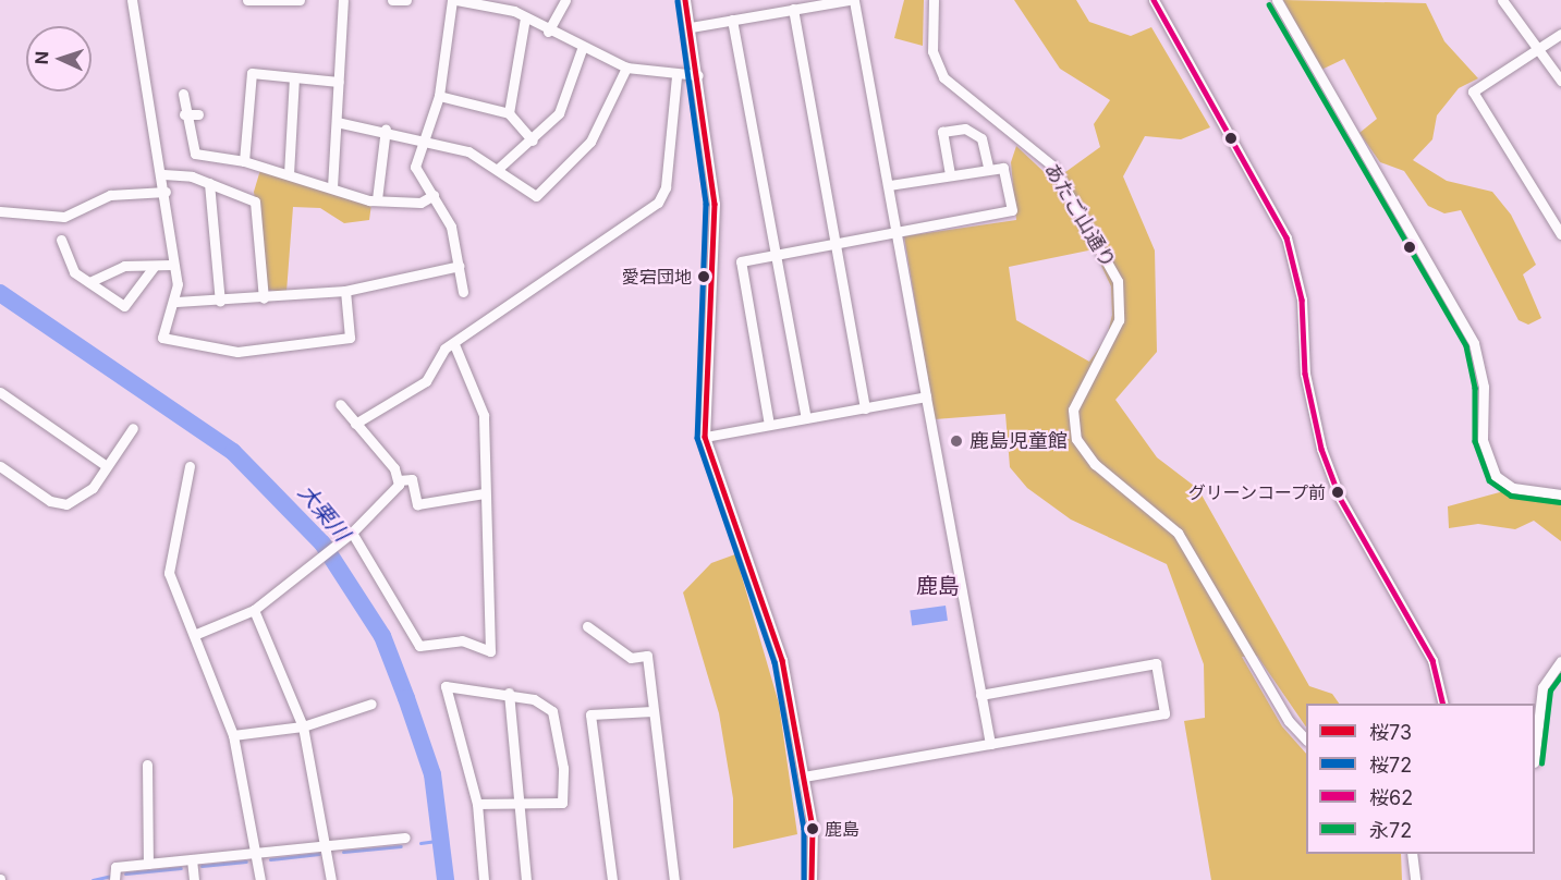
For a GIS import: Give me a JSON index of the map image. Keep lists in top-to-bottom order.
{
  "streets": {
    "street": ["あたご山通り"]
  },
  "districts": ["鹿島"],
  "water": ["大栗川"],
  "places": [
    "愛宕団地",
    "鹿島児童館",
    "グリーンコープ前",
    "鹿島"
  ],
  "lines": [
    "transit line 桜73",
    "transit line 桜62",
    "transit line 桜72",
    "transit line 永72"
  ],
  "legend": [
    "桜73",
    "桜72",
    "桜62",
    "永72"
  ],
  "north": "left"
}
